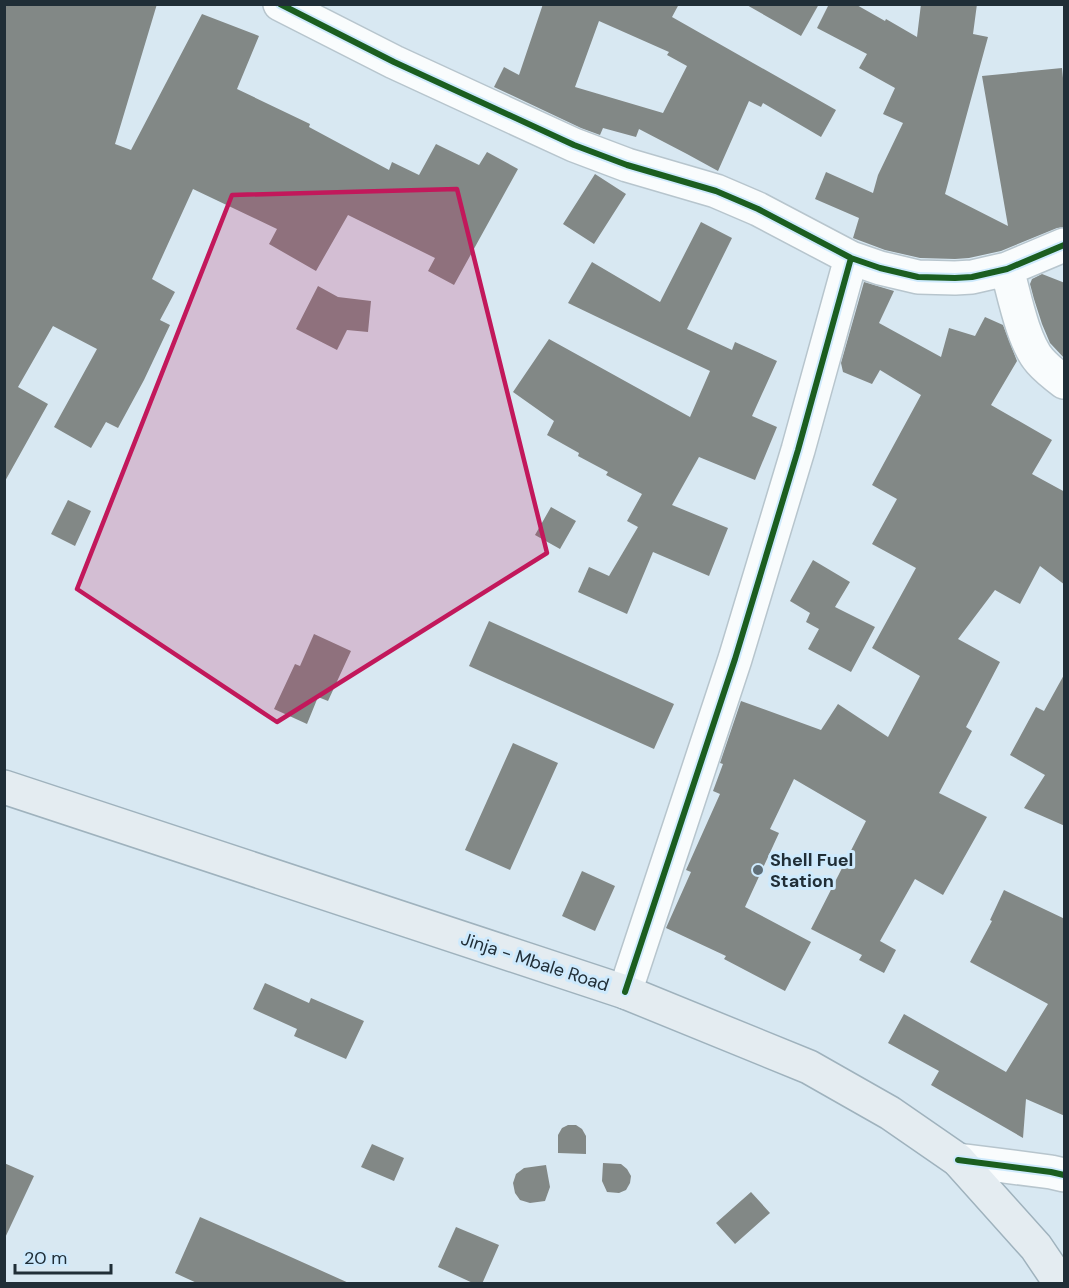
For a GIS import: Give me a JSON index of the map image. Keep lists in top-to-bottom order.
{
  "streets": {
    "main road": ["Jinja - Mbale Road"]
  },
  "places": ["Shell Fuel Station"],
  "scale_bar": "20 m"
}
